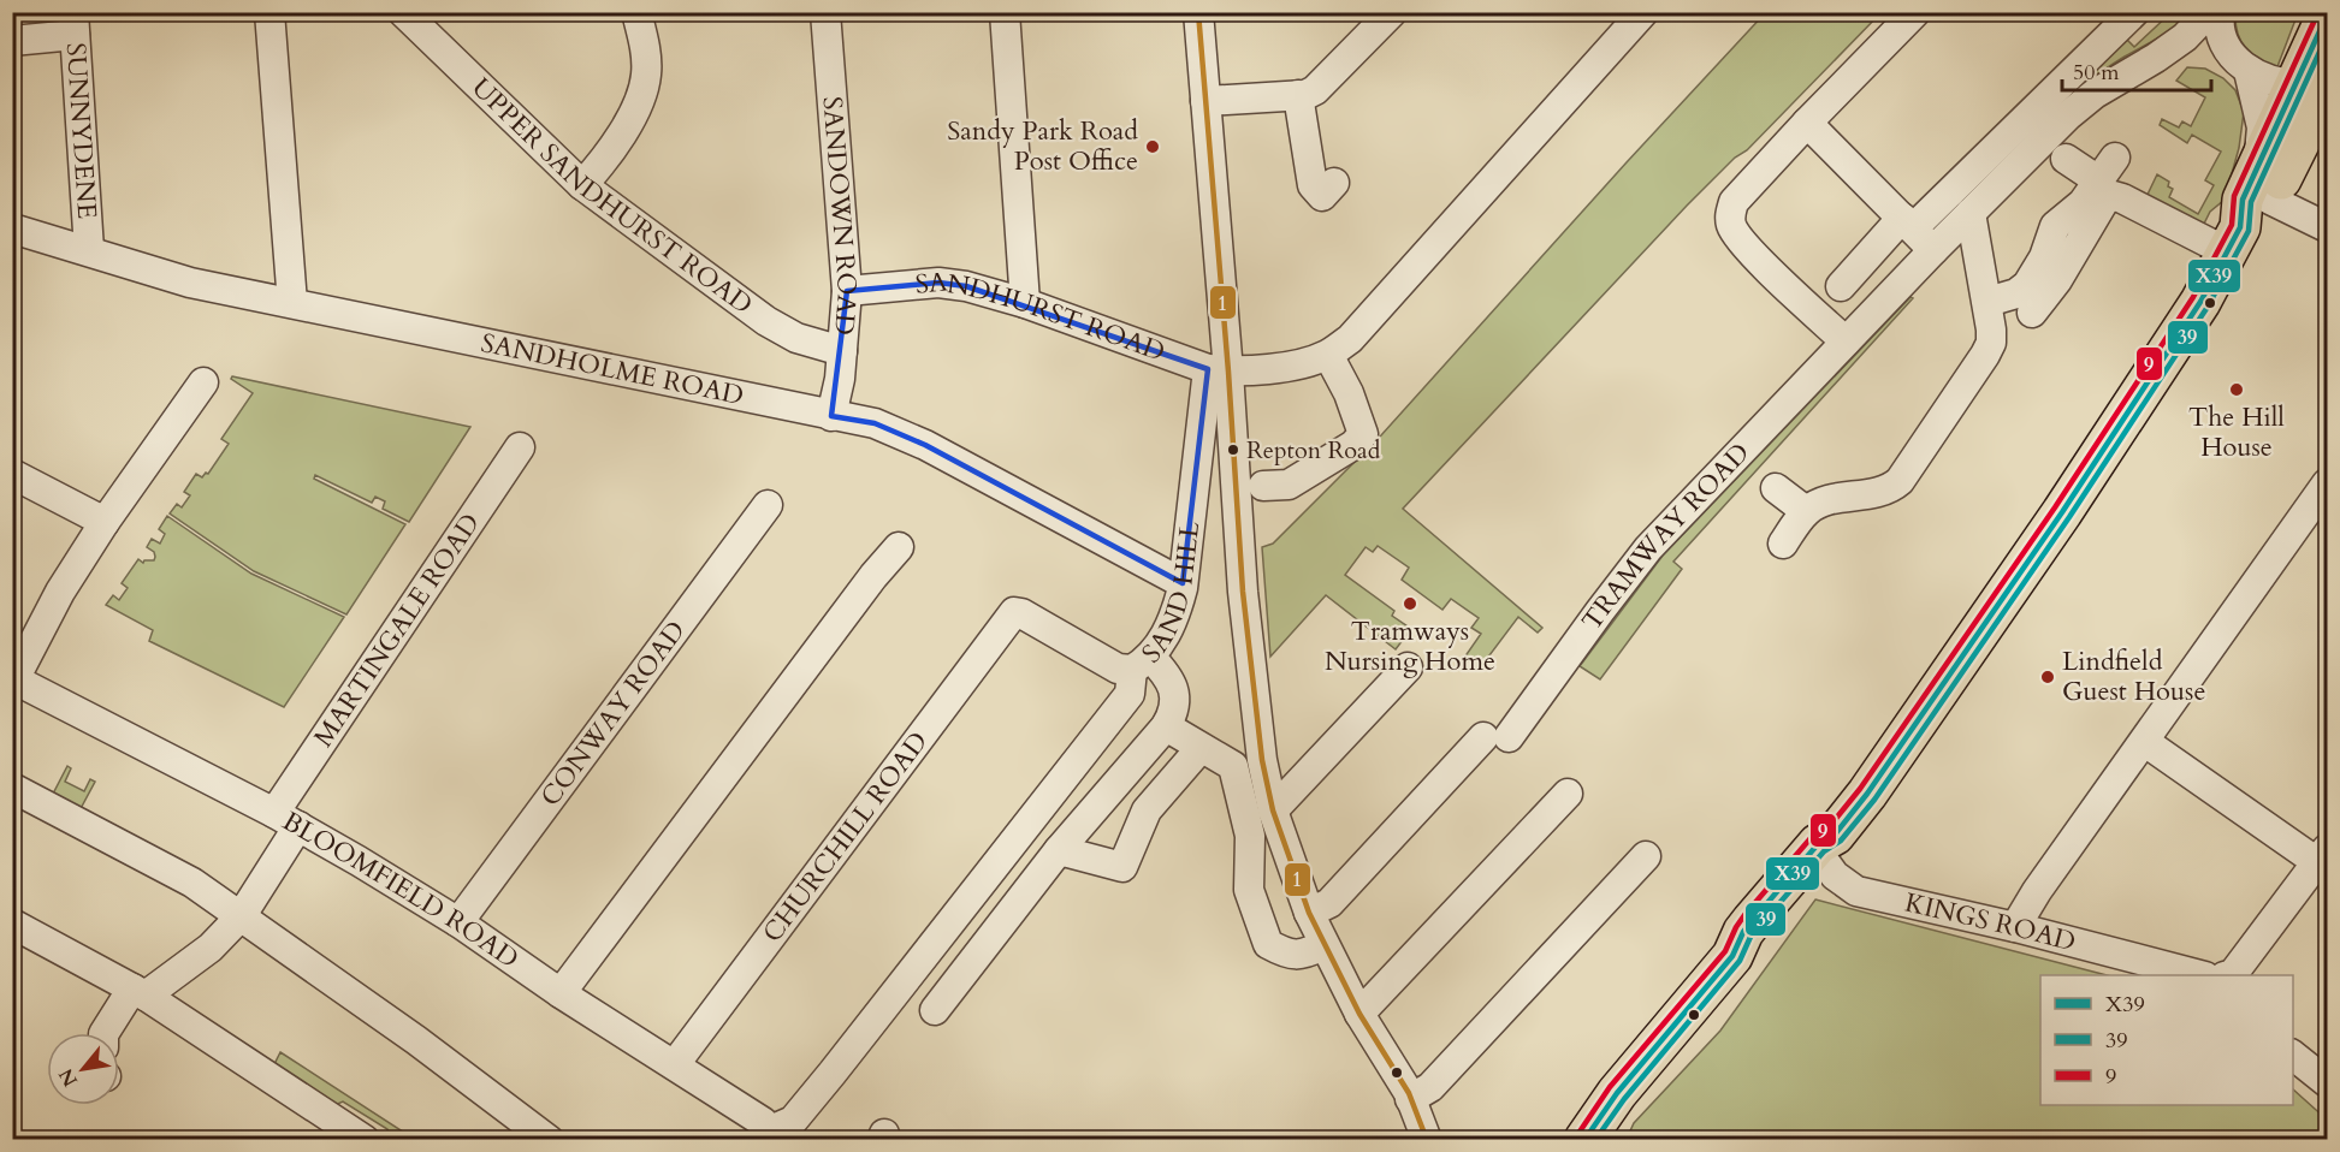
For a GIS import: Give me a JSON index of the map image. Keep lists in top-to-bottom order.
{
  "streets": {
    "street": [
      "SUNNYDENE",
      "UPPER SANDHURST ROAD",
      "SANDOWN ROAD",
      "SANDHURST ROAD",
      "SANDHOLME ROAD",
      "TRAMWAY ROAD",
      "SAND HILL",
      "MARTINGALE ROAD",
      "CONWAY ROAD",
      "CHURCHILL ROAD",
      "BLOOMFIELD ROAD",
      "KINGS ROAD"
    ]
  },
  "crossings": [
    ["SUNNYDENE", "SANDHOLME ROAD"],
    ["UPPER SANDHURST ROAD", "SANDOWN ROAD"],
    ["SANDOWN ROAD", "SANDHURST ROAD"],
    ["SANDOWN ROAD", "SANDHOLME ROAD"],
    ["SANDHURST ROAD", "SAND HILL"],
    ["SANDHOLME ROAD", "SAND HILL"],
    ["SAND HILL", "CHURCHILL ROAD"],
    ["MARTINGALE ROAD", "BLOOMFIELD ROAD"],
    ["CONWAY ROAD", "BLOOMFIELD ROAD"],
    ["CHURCHILL ROAD", "BLOOMFIELD ROAD"]
  ],
  "places": [
    "Sandy Park Road Post Office",
    "The Hill House",
    "Repton Road",
    "Tramways Nursing Home",
    "Lindfield Guest House"
  ],
  "lines": [
    "transit line 9",
    "transit line 1",
    "transit line X39",
    "transit line 39"
  ],
  "legend": ["X39", "39", "9"],
  "scale_bar": "50 m",
  "north": "bottom left"
}
